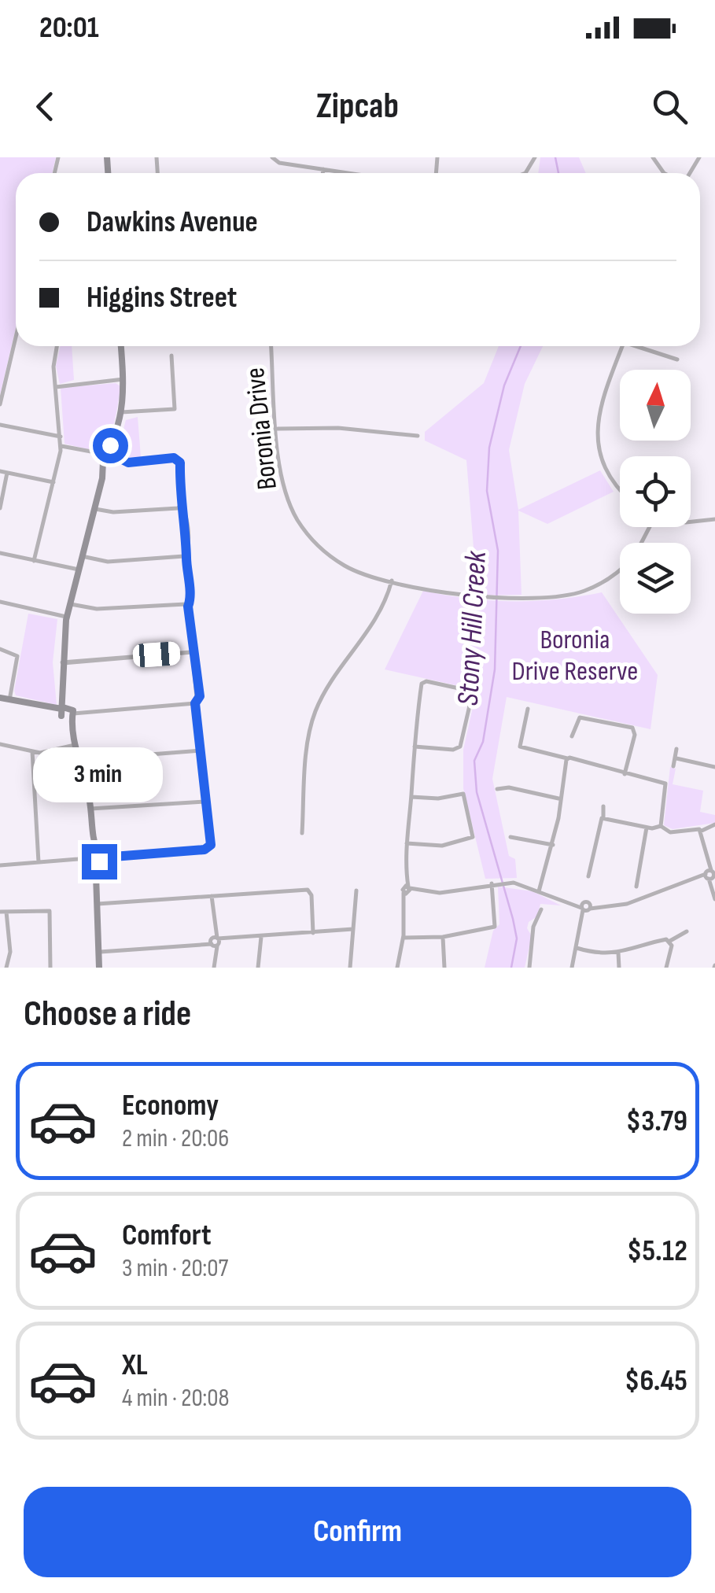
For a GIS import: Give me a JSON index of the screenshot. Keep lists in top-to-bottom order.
{
  "streets": {
    "street": ["Boronia Drive"]
  },
  "water": ["Stony Hill Creek"],
  "parks": ["Boronia Drive Reserve"],
  "north": "top",
  "page": {
    "status": "20:01",
    "header": "Zipcab",
    "banner": ["Dawkins Avenue", "Higgins Street"],
    "bubble": "3 min",
    "heading": "Choose a ride",
    "list": [
      {
        "name": "Economy",
        "note": "2 min · 20:06",
        "value": "$3.79"
      },
      {
        "name": "Comfort",
        "note": "3 min · 20:07",
        "value": "$5.12"
      },
      {
        "name": "XL",
        "note": "4 min · 20:08",
        "value": "$6.45"
      }
    ],
    "buttons": "Confirm"
  }
}
